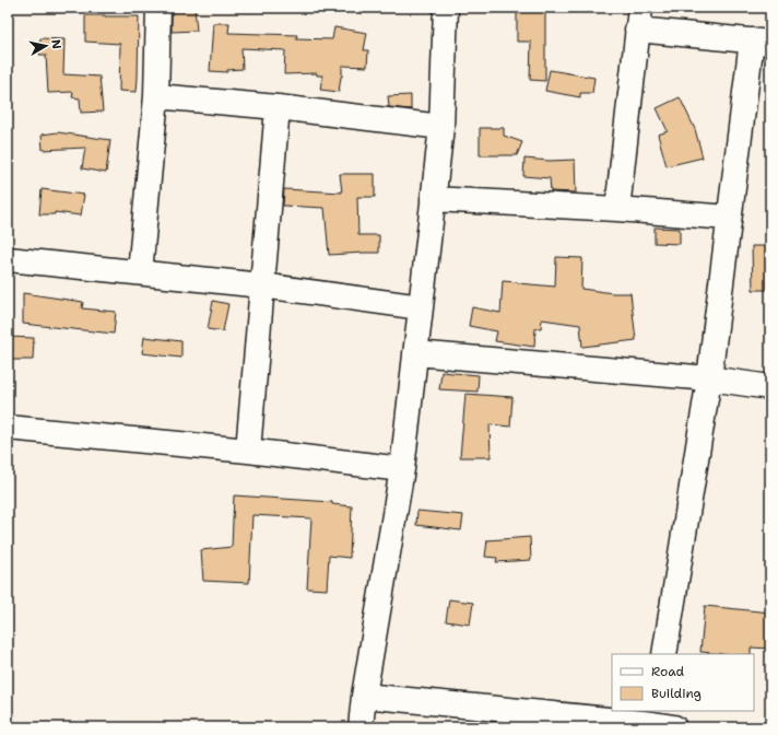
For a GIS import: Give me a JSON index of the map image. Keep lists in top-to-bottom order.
{
  "legend": ["Road", "Building"],
  "north": "right"
}
